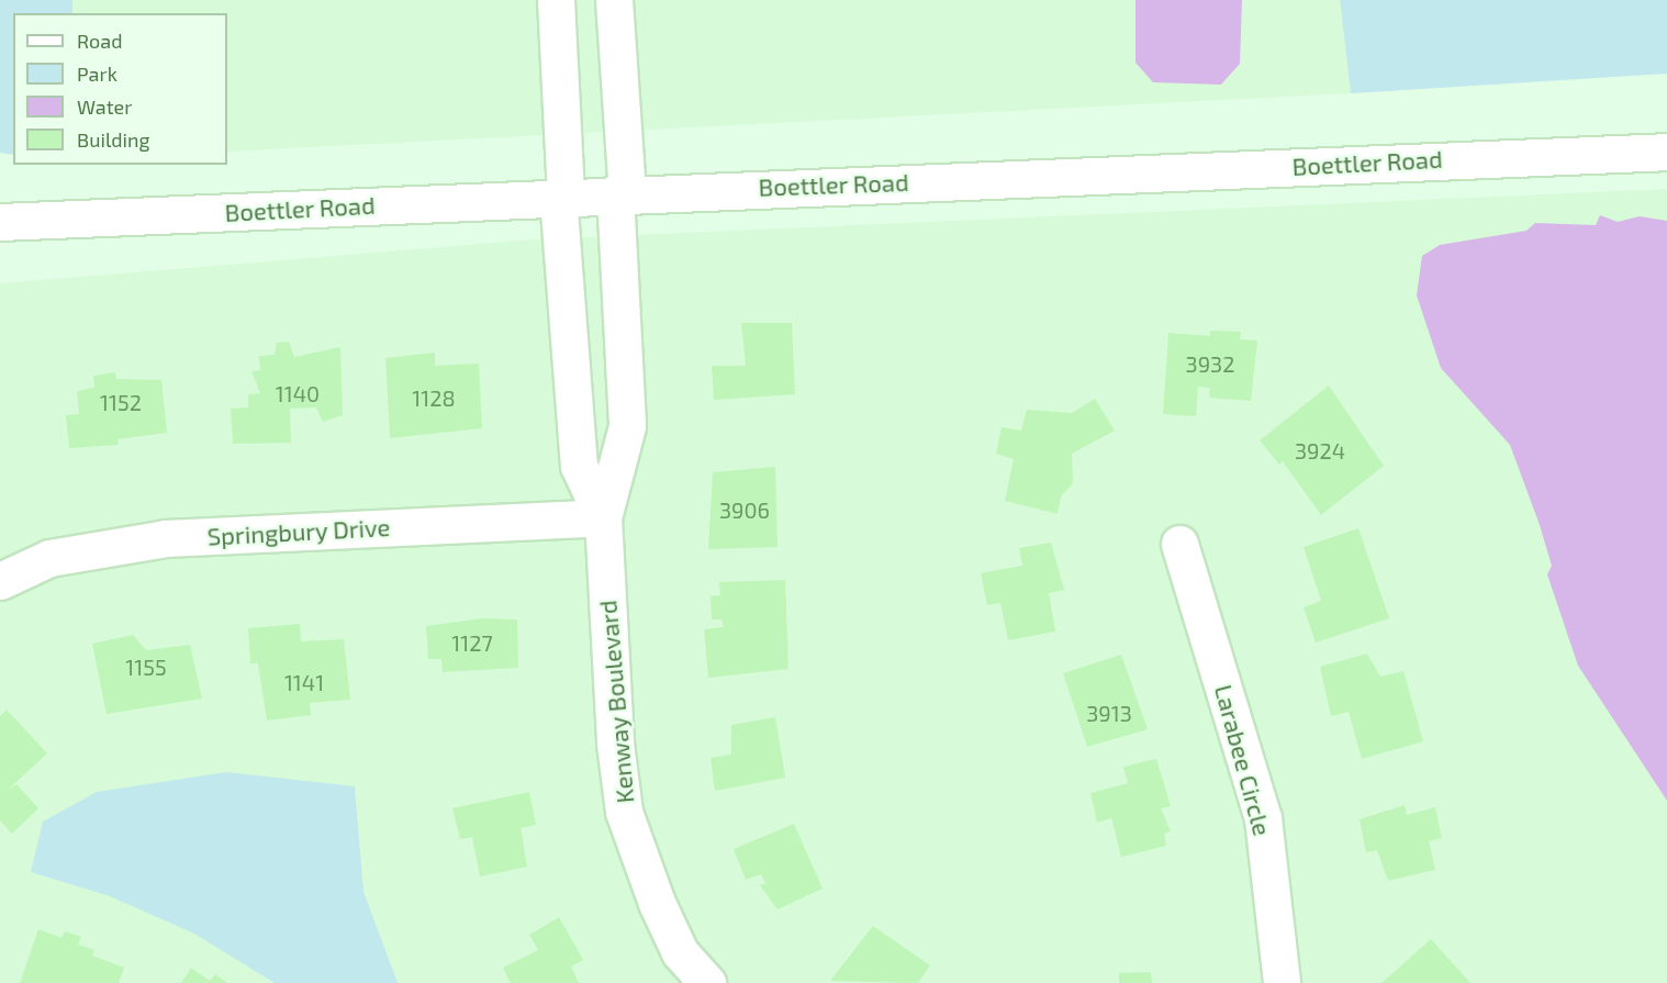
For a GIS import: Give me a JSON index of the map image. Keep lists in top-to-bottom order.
{
  "streets": {
    "street": [
      "Boettler Road",
      "Springbury Drive",
      "Kenway Boulevard",
      "Larabee Circle"
    ]
  },
  "crossings": [
    ["Boettler Road", "Kenway Boulevard"],
    ["Springbury Drive", "Kenway Boulevard"]
  ],
  "house_numbers": [
    "3932",
    "1140",
    "1128",
    "1152",
    "3924",
    "3906",
    "1127",
    "1155",
    "1141",
    "3913"
  ],
  "legend": [
    "Road",
    "Park",
    "Water",
    "Building"
  ]
}
